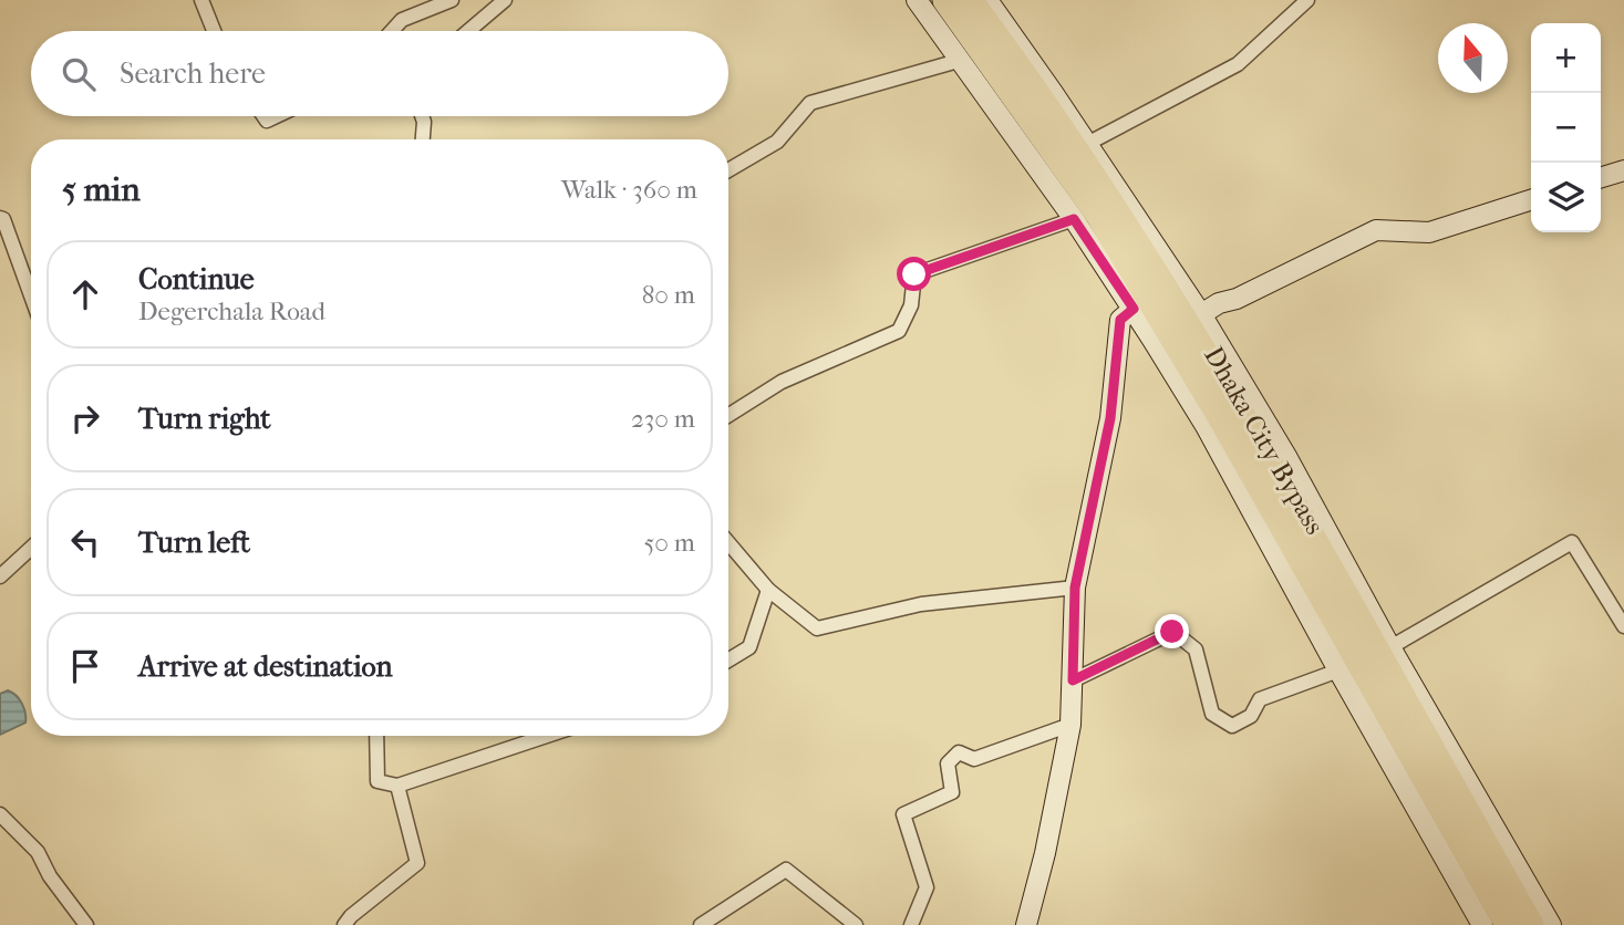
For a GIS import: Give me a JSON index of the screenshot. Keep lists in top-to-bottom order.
{
  "streets": {
    "highway": ["Dhaka City Bypass"]
  },
  "north": "top",
  "page": {
    "map_buttons": ["+", "−"],
    "search": "Search here",
    "heading": ["5 min", "Walk · 360 m"],
    "list": [
      ["Continue", "Degerchala Road", "80 m"],
      ["Turn right", "230 m"],
      ["Turn left", "50 m"],
      "Arrive at destination"
    ]
  }
}
